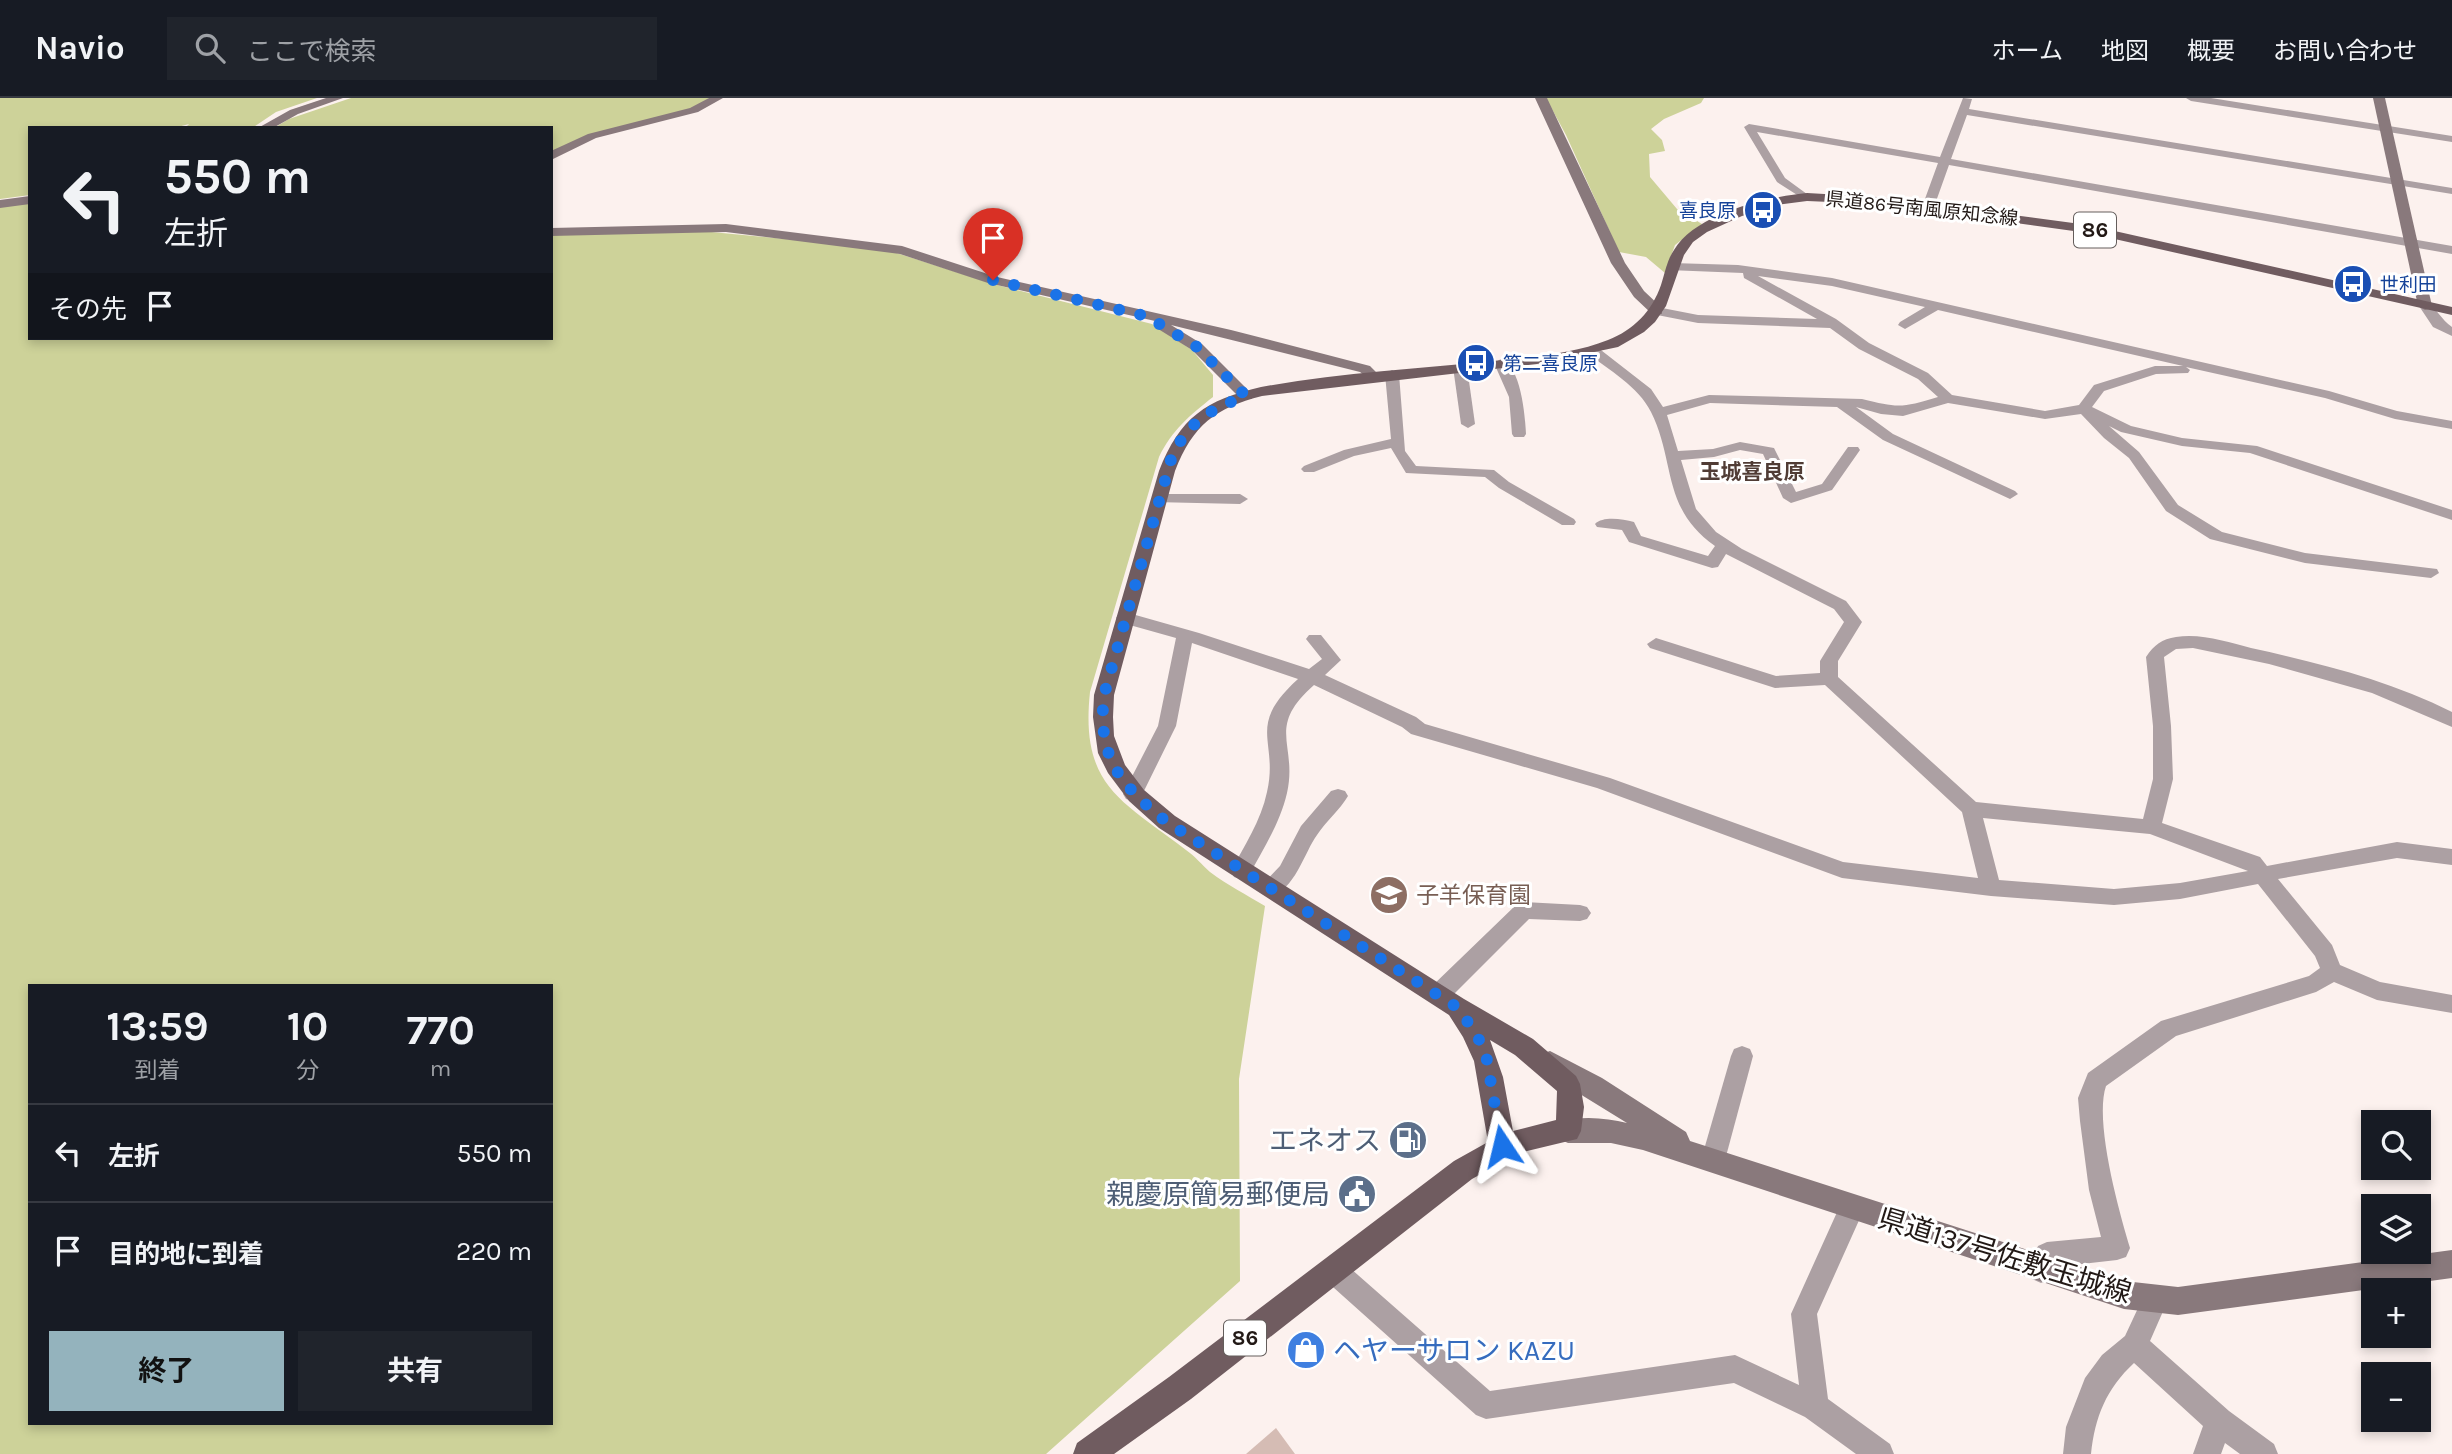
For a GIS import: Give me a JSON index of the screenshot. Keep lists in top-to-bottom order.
{
  "streets": {
    "main road": ["県道86号南風原知念線", "86"],
    "street": ["県道137号佐敷玉城線"]
  },
  "crossings": [
    ["県道86号南風原知念線", "86"],
    ["県道86号南風原知念線", "県道137号佐敷玉城線"],
    ["86", "県道137号佐敷玉城線"]
  ],
  "districts": ["玉城喜良原"],
  "places": {
    "bus stop": ["喜良原", "世利田", "第二喜良原"],
    "school or university": ["子羊保育園"],
    "fuel station": ["エネオス"],
    "public building": ["親慶原簡易郵便局"],
    "shop": ["ヘヤーサロン KAZU"]
  },
  "page": {
    "header": "Navio",
    "search": "ここで検索",
    "nav": [
      "ホーム",
      "地図",
      "概要",
      "お問い合わせ"
    ],
    "turn": ["550 m", "左折"],
    "then": "その先",
    "eta": [
      "13:59",
      "到着",
      "10",
      "分",
      "770",
      "m"
    ],
    "list": [
      {
        "name": "左折",
        "value": "550 m"
      },
      {
        "name": "目的地に到着",
        "value": "220 m"
      }
    ],
    "map_buttons": ["+", "−"],
    "buttons": ["終了", "共有"]
  }
}
